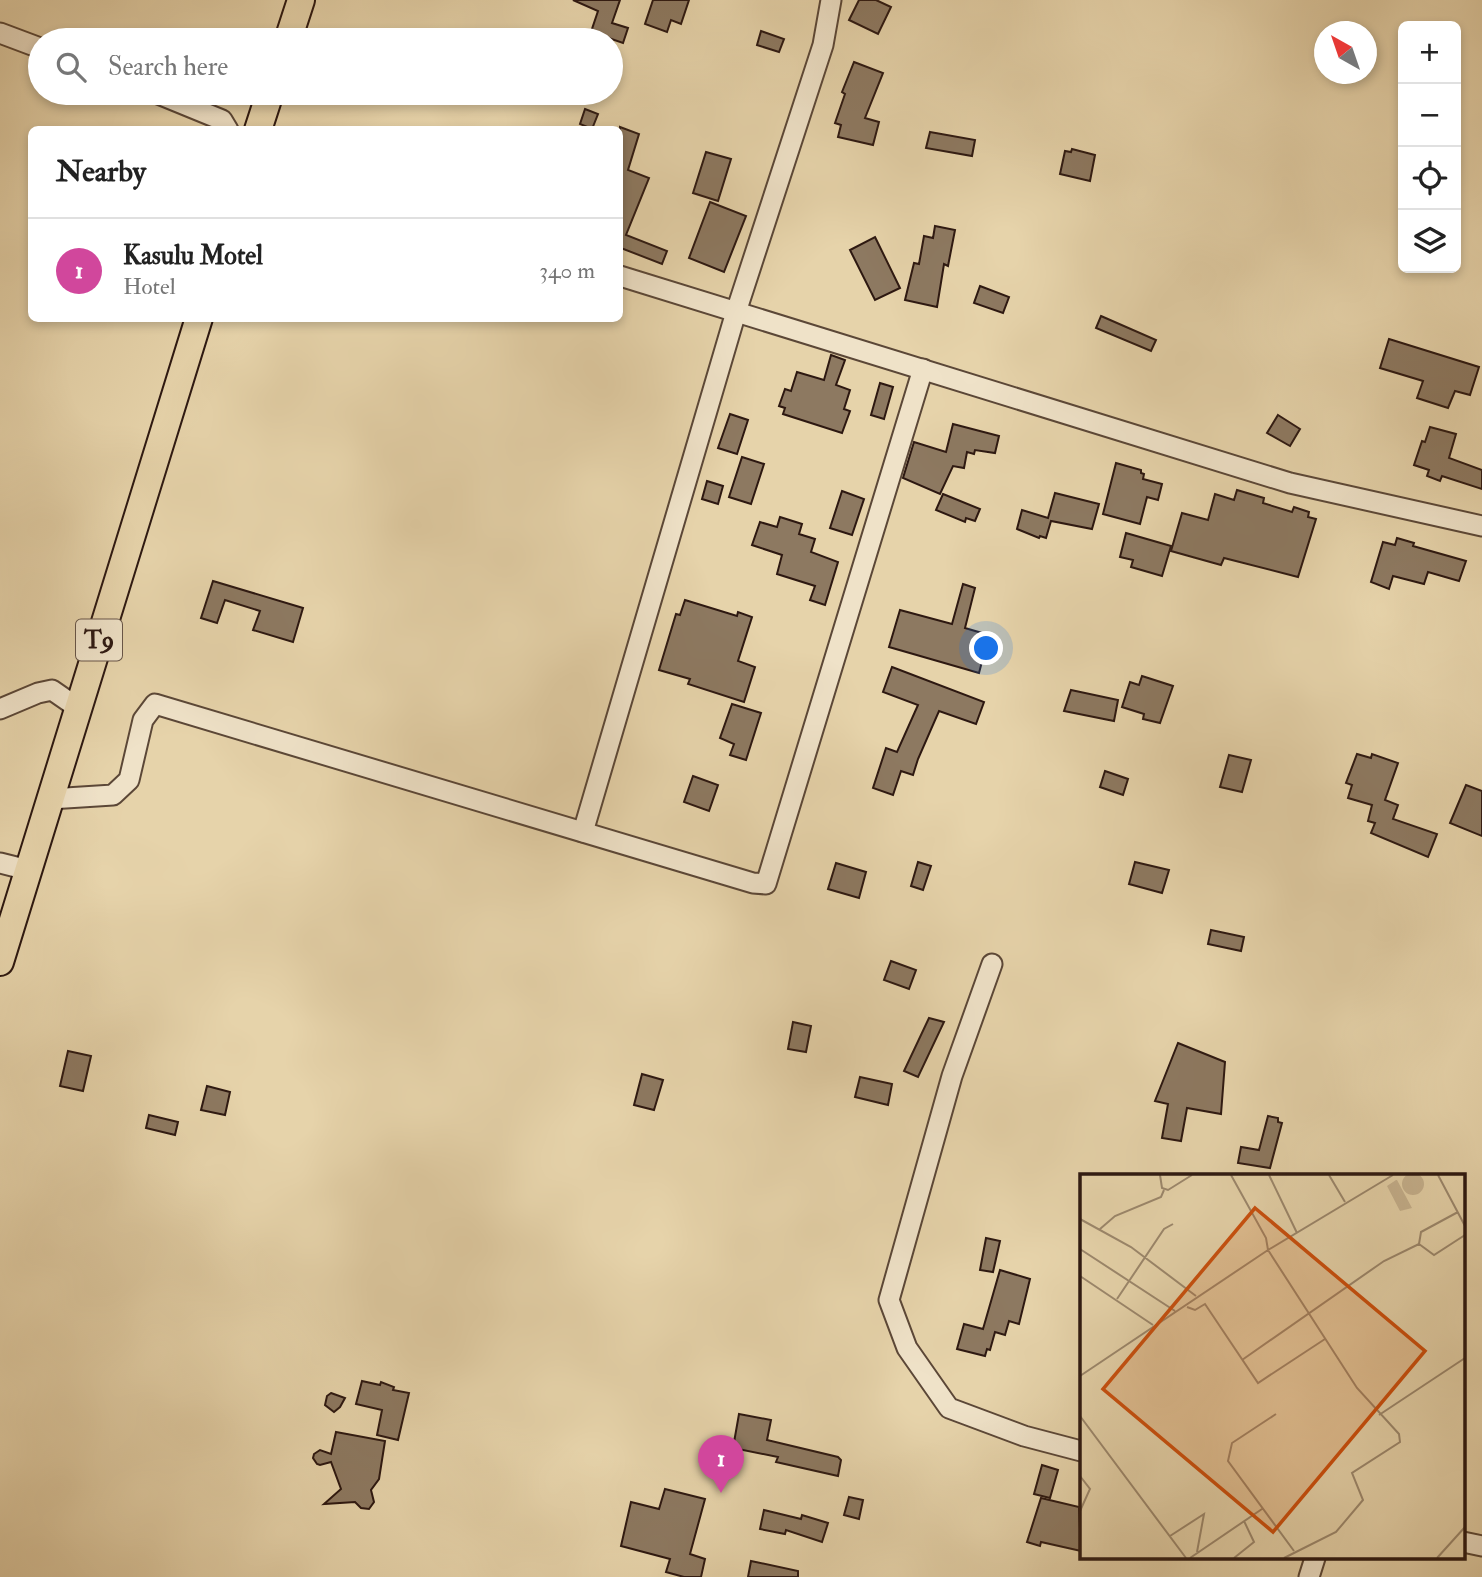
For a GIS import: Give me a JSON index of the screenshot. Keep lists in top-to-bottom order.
{
  "streets": {
    "highway": ["T9"]
  },
  "north": "top left",
  "page": {
    "map_buttons": ["+", "−"],
    "search": "Search here",
    "heading": "Nearby",
    "list": [
      {
        "mark": "1",
        "name": "Kasulu Motel",
        "note": "Hotel",
        "value": "340 m"
      }
    ],
    "pins": "1"
  }
}
